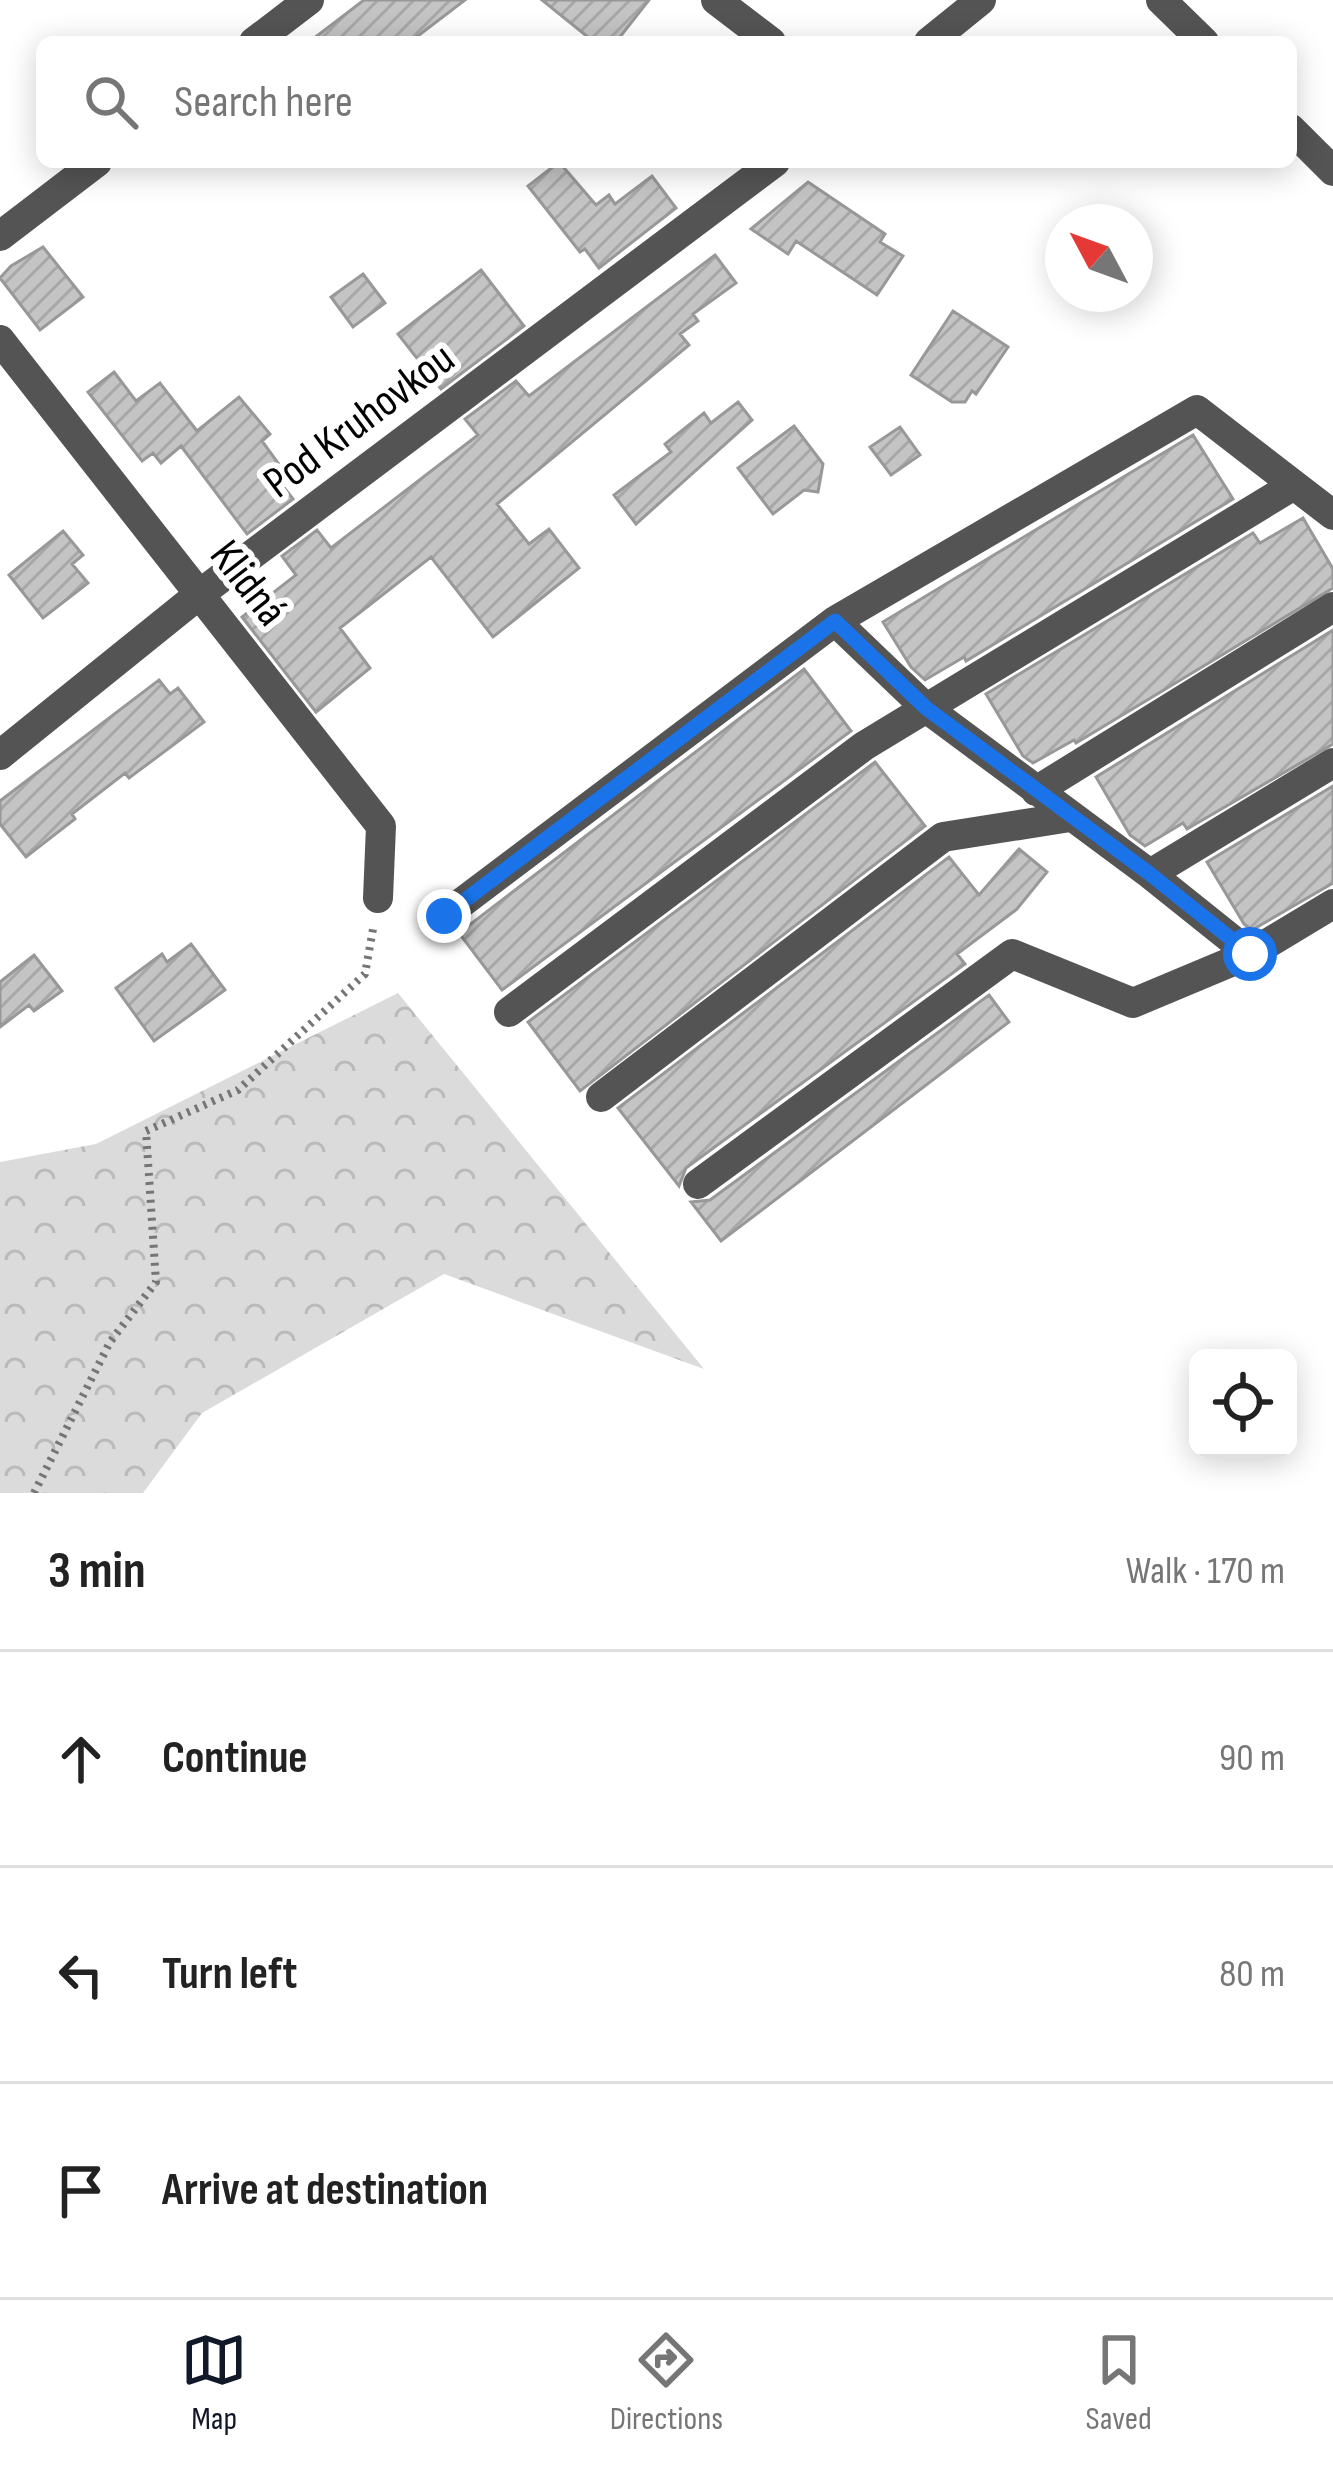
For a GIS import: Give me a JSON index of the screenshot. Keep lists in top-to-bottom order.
{
  "streets": {
    "street": ["Pod Kruhovkou", "Klidná"]
  },
  "crossings": [
    ["Pod Kruhovkou", "Klidná"]
  ],
  "north": "top left",
  "page": {
    "search": "Search here",
    "heading": ["3 min", "Walk · 170 m"],
    "list": [
      ["Continue", "90 m"],
      ["Turn left", "80 m"],
      "Arrive at destination"
    ],
    "nav": ["Map", "Directions", "Saved"]
  }
}
